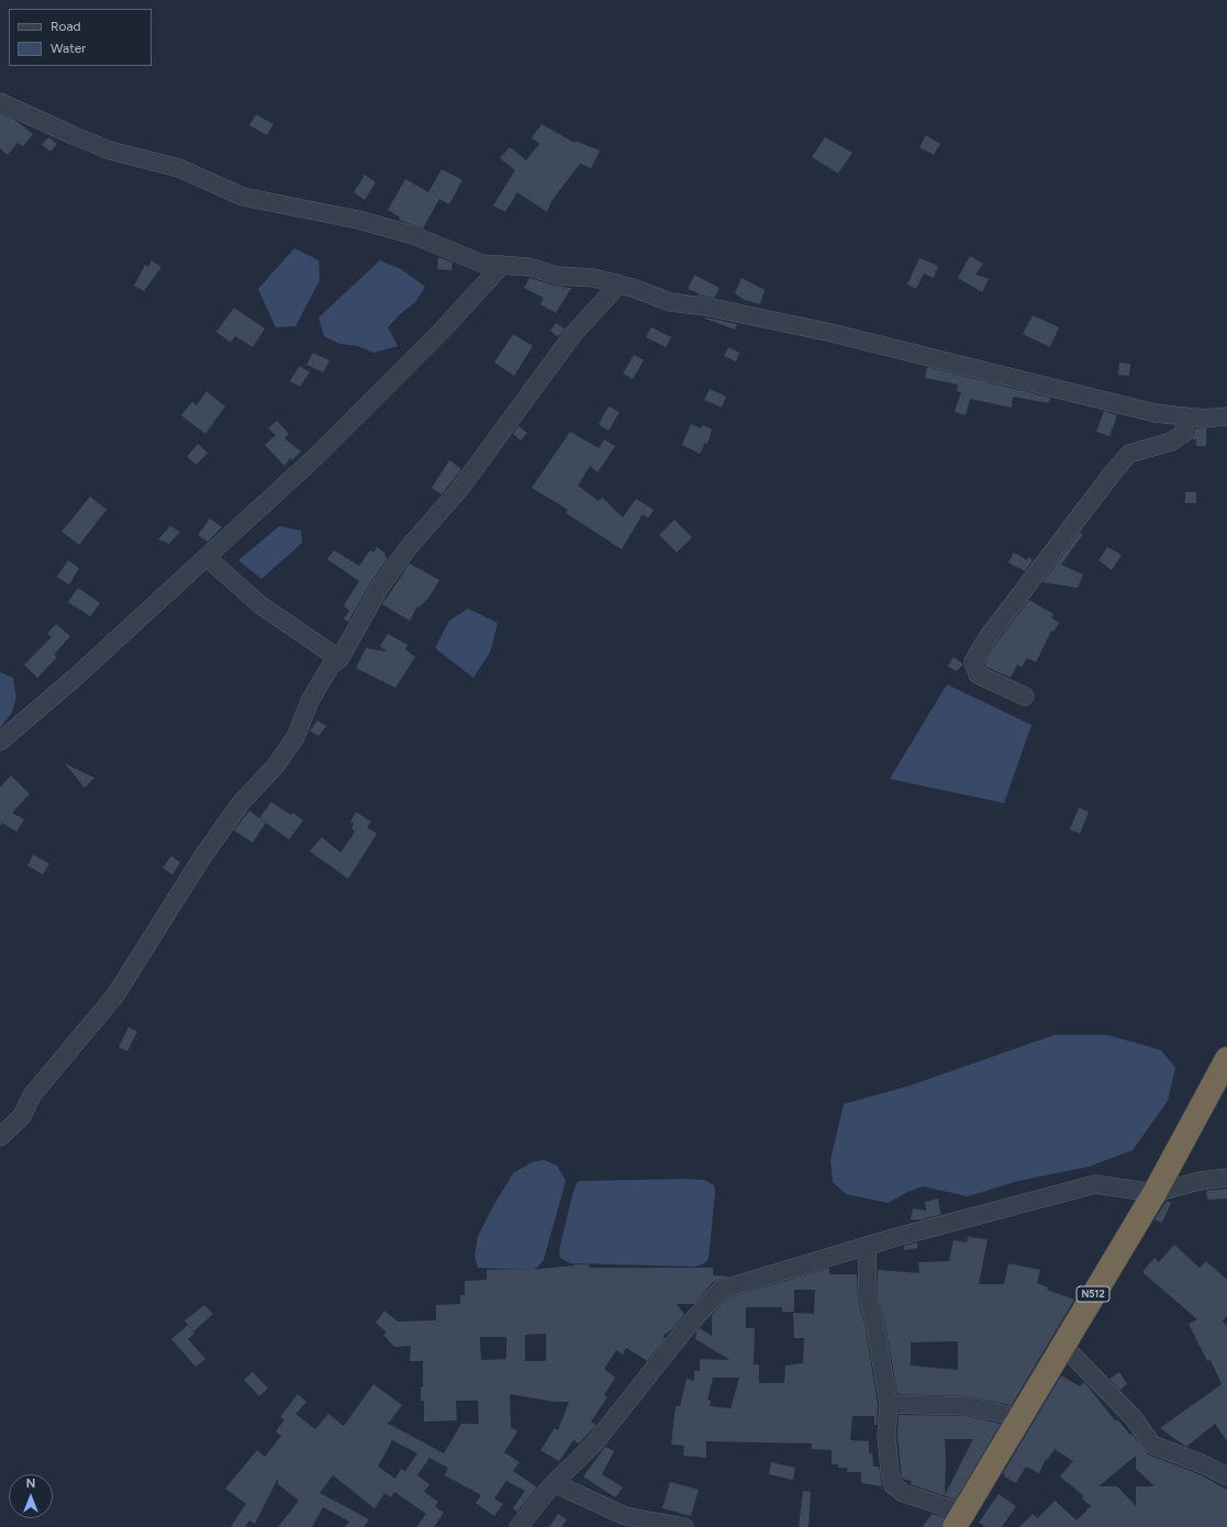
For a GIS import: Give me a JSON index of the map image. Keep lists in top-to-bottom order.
{
  "streets": {
    "highway": ["N512"]
  },
  "legend": ["Road", "Water"],
  "north": "top"
}
